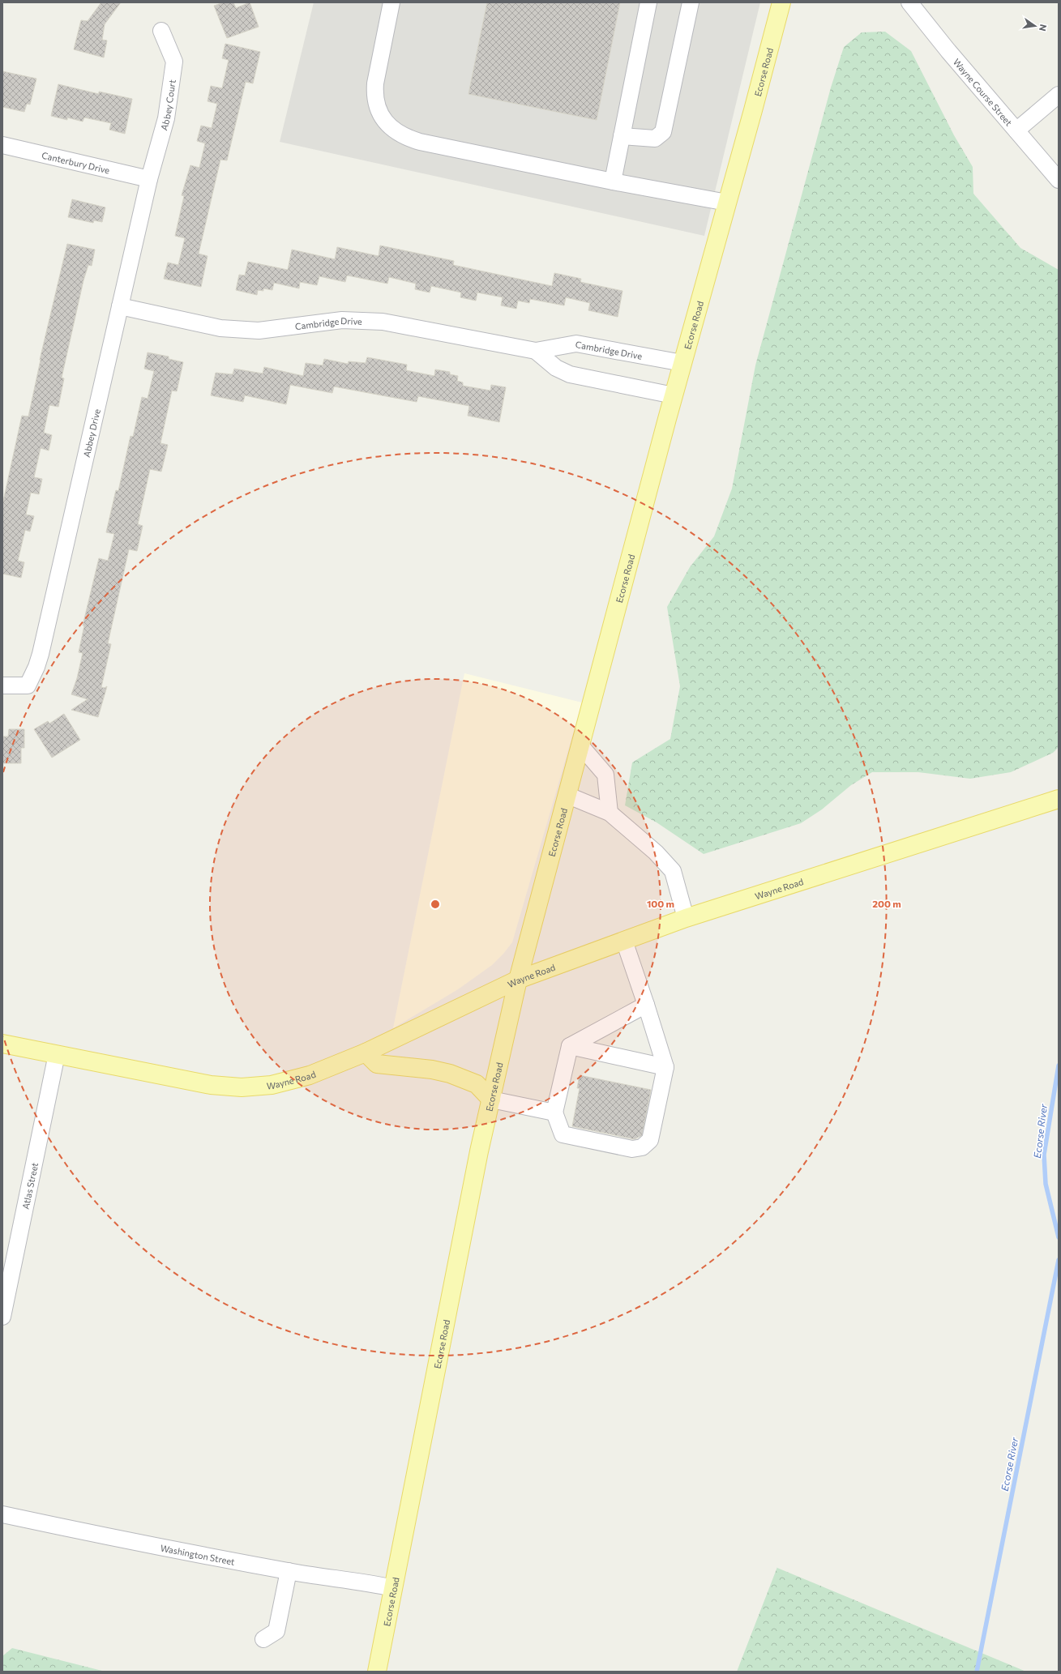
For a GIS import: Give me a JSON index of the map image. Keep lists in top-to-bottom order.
{
  "streets": {
    "main road": ["Ecorse Road", "Wayne Road"],
    "street": [
      "Wayne Course Street",
      "Abbey Court",
      "Canterbury Drive",
      "Cambridge Drive",
      "Abbey Drive",
      "Atlas Street",
      "Washington Street"
    ]
  },
  "crossings": [
    ["Ecorse Road", "Cambridge Drive"],
    ["Ecorse Road", "Wayne Road"],
    ["Ecorse Road", "Washington Street"],
    ["Abbey Court", "Canterbury Drive"],
    ["Abbey Court", "Abbey Drive"],
    ["Canterbury Drive", "Abbey Drive"],
    ["Cambridge Drive", "Abbey Drive"],
    ["Wayne Road", "Atlas Street"]
  ],
  "water": ["Ecorse River"],
  "north": "right",
  "rings": ["100 m", "200 m"]
}
